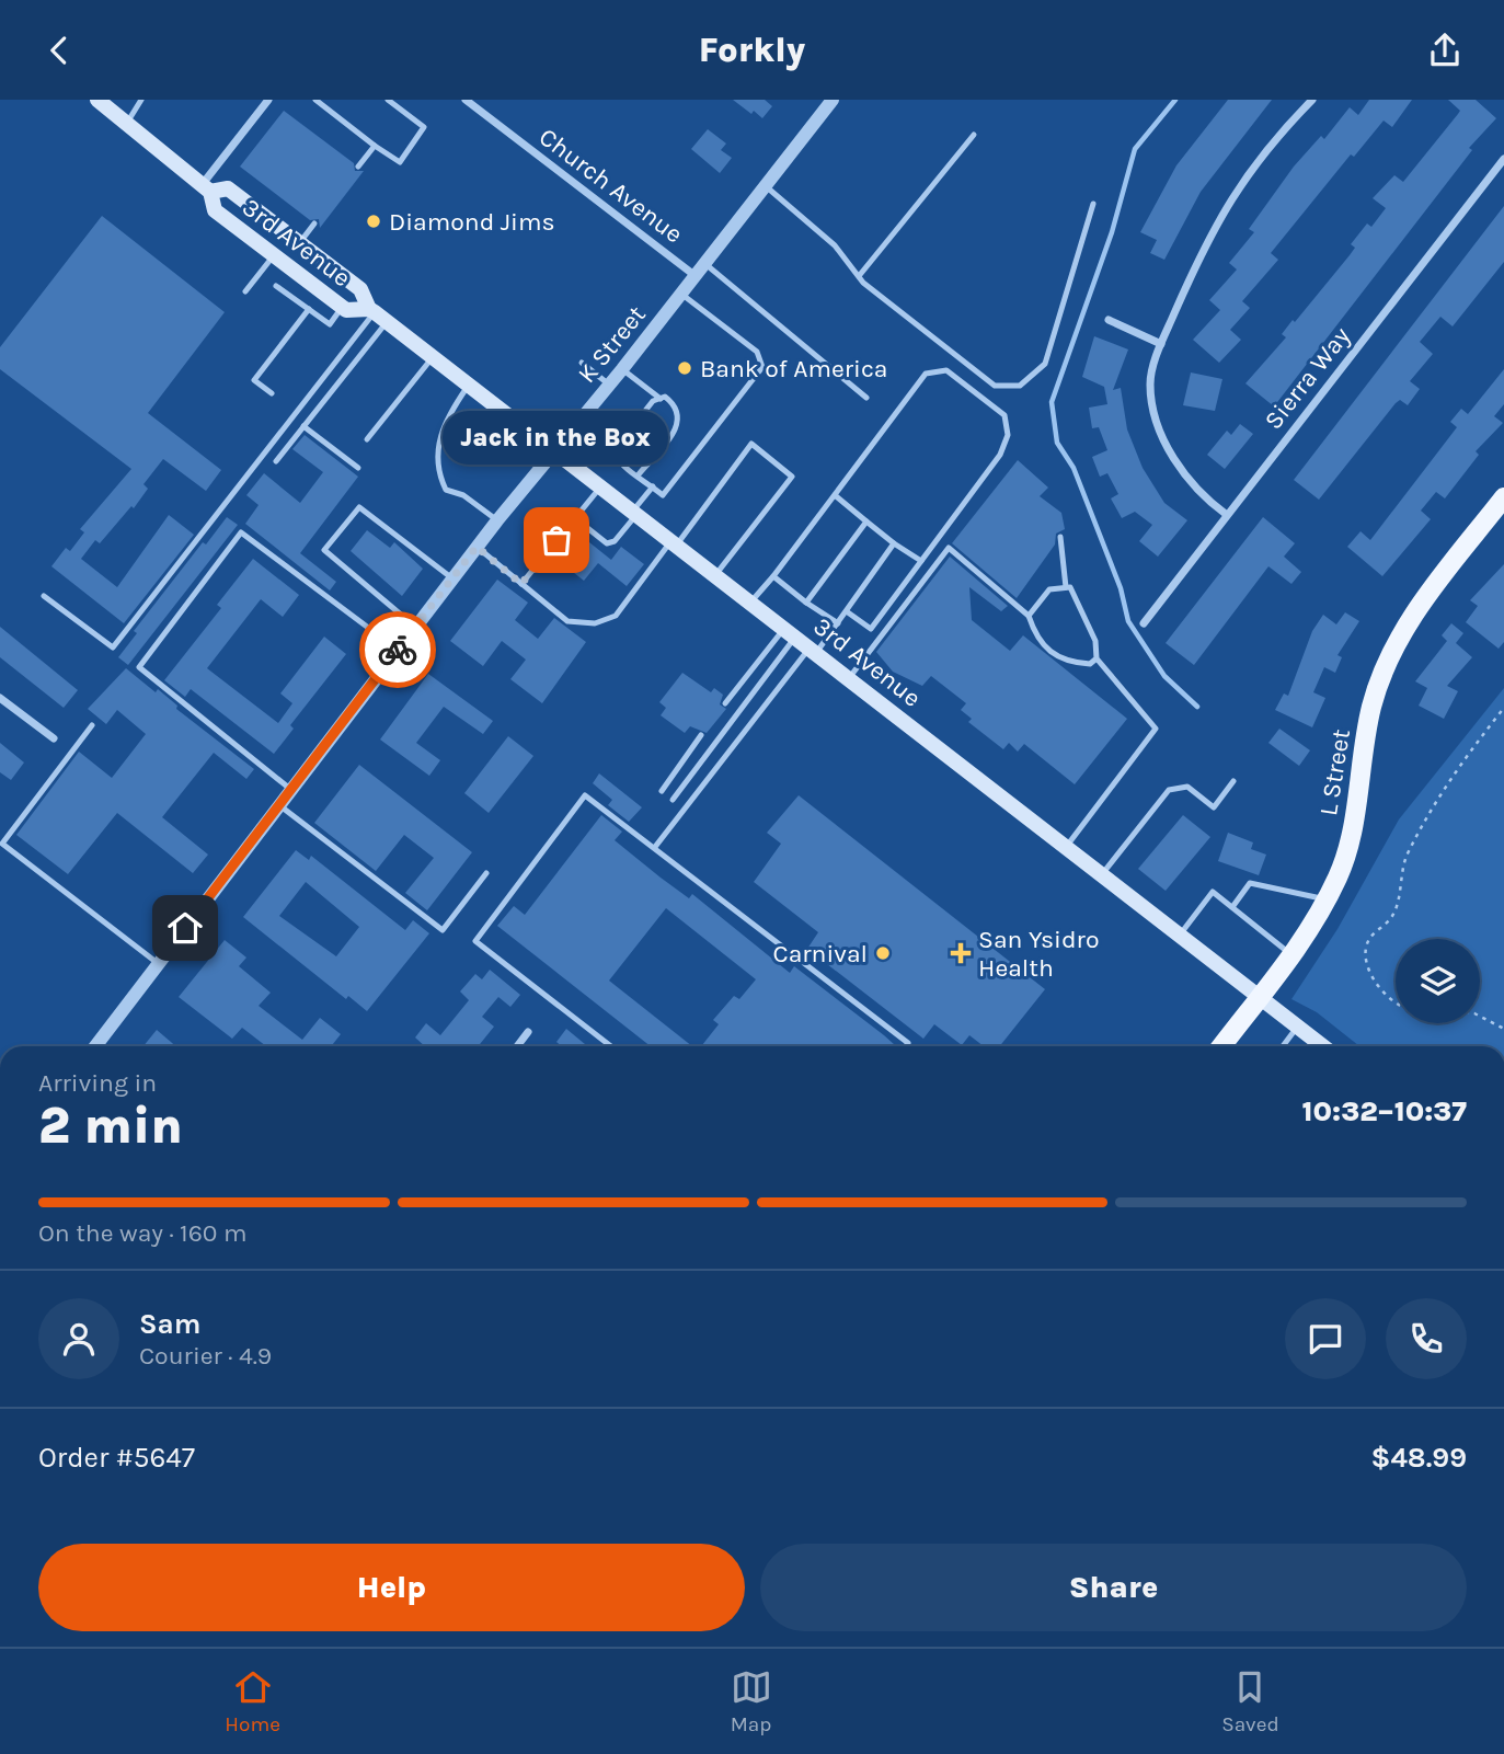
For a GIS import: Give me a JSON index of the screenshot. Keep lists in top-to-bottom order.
{
  "streets": {
    "main road": ["3rd Avenue", "L Street"],
    "street": ["Church Avenue", "K Street", "Sierra Way"]
  },
  "crossings": [
    ["Church Avenue", "K Street"],
    ["3rd Avenue", "K Street"],
    ["3rd Avenue", "L Street"]
  ],
  "places": {
    "other": [
      "Diamond Jims",
      "Bank of America",
      "Jack in the Box",
      "Carnival"
    ],
    "health": ["San Ysidro Health"]
  },
  "page": {
    "header": "Forkly",
    "bubble": "Jack in the Box",
    "heading": ["2 min", "Arriving in", "10:32–10:37"],
    "panel": [
      "Sam",
      "Courier · 4.9",
      "Order #5647",
      "$48.99"
    ],
    "bar": "On the way · 160 m",
    "buttons": ["Help", "Share"],
    "tabs": ["Home", "Map", "Saved"]
  }
}
